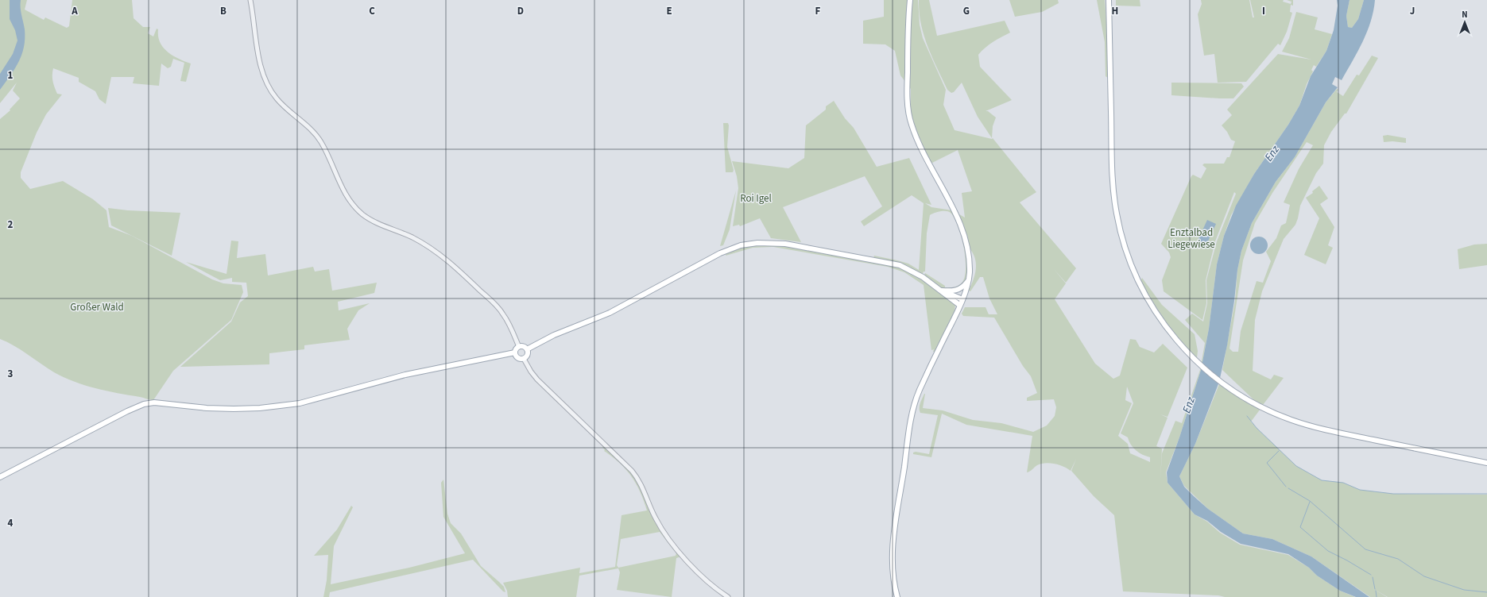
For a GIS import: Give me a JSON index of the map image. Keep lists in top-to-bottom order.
{
  "water": ["Enz"],
  "parks": ["Roi Igel", "Enztalbad Liegewiese", "Großer Wald"],
  "north": "top",
  "grid": {
    "columns": [
      "A",
      "B",
      "C",
      "D",
      "E",
      "F",
      "G",
      "H",
      "I",
      "J"
    ],
    "rows": [
      "1",
      "2",
      "3",
      "4"
    ]
  }
}
